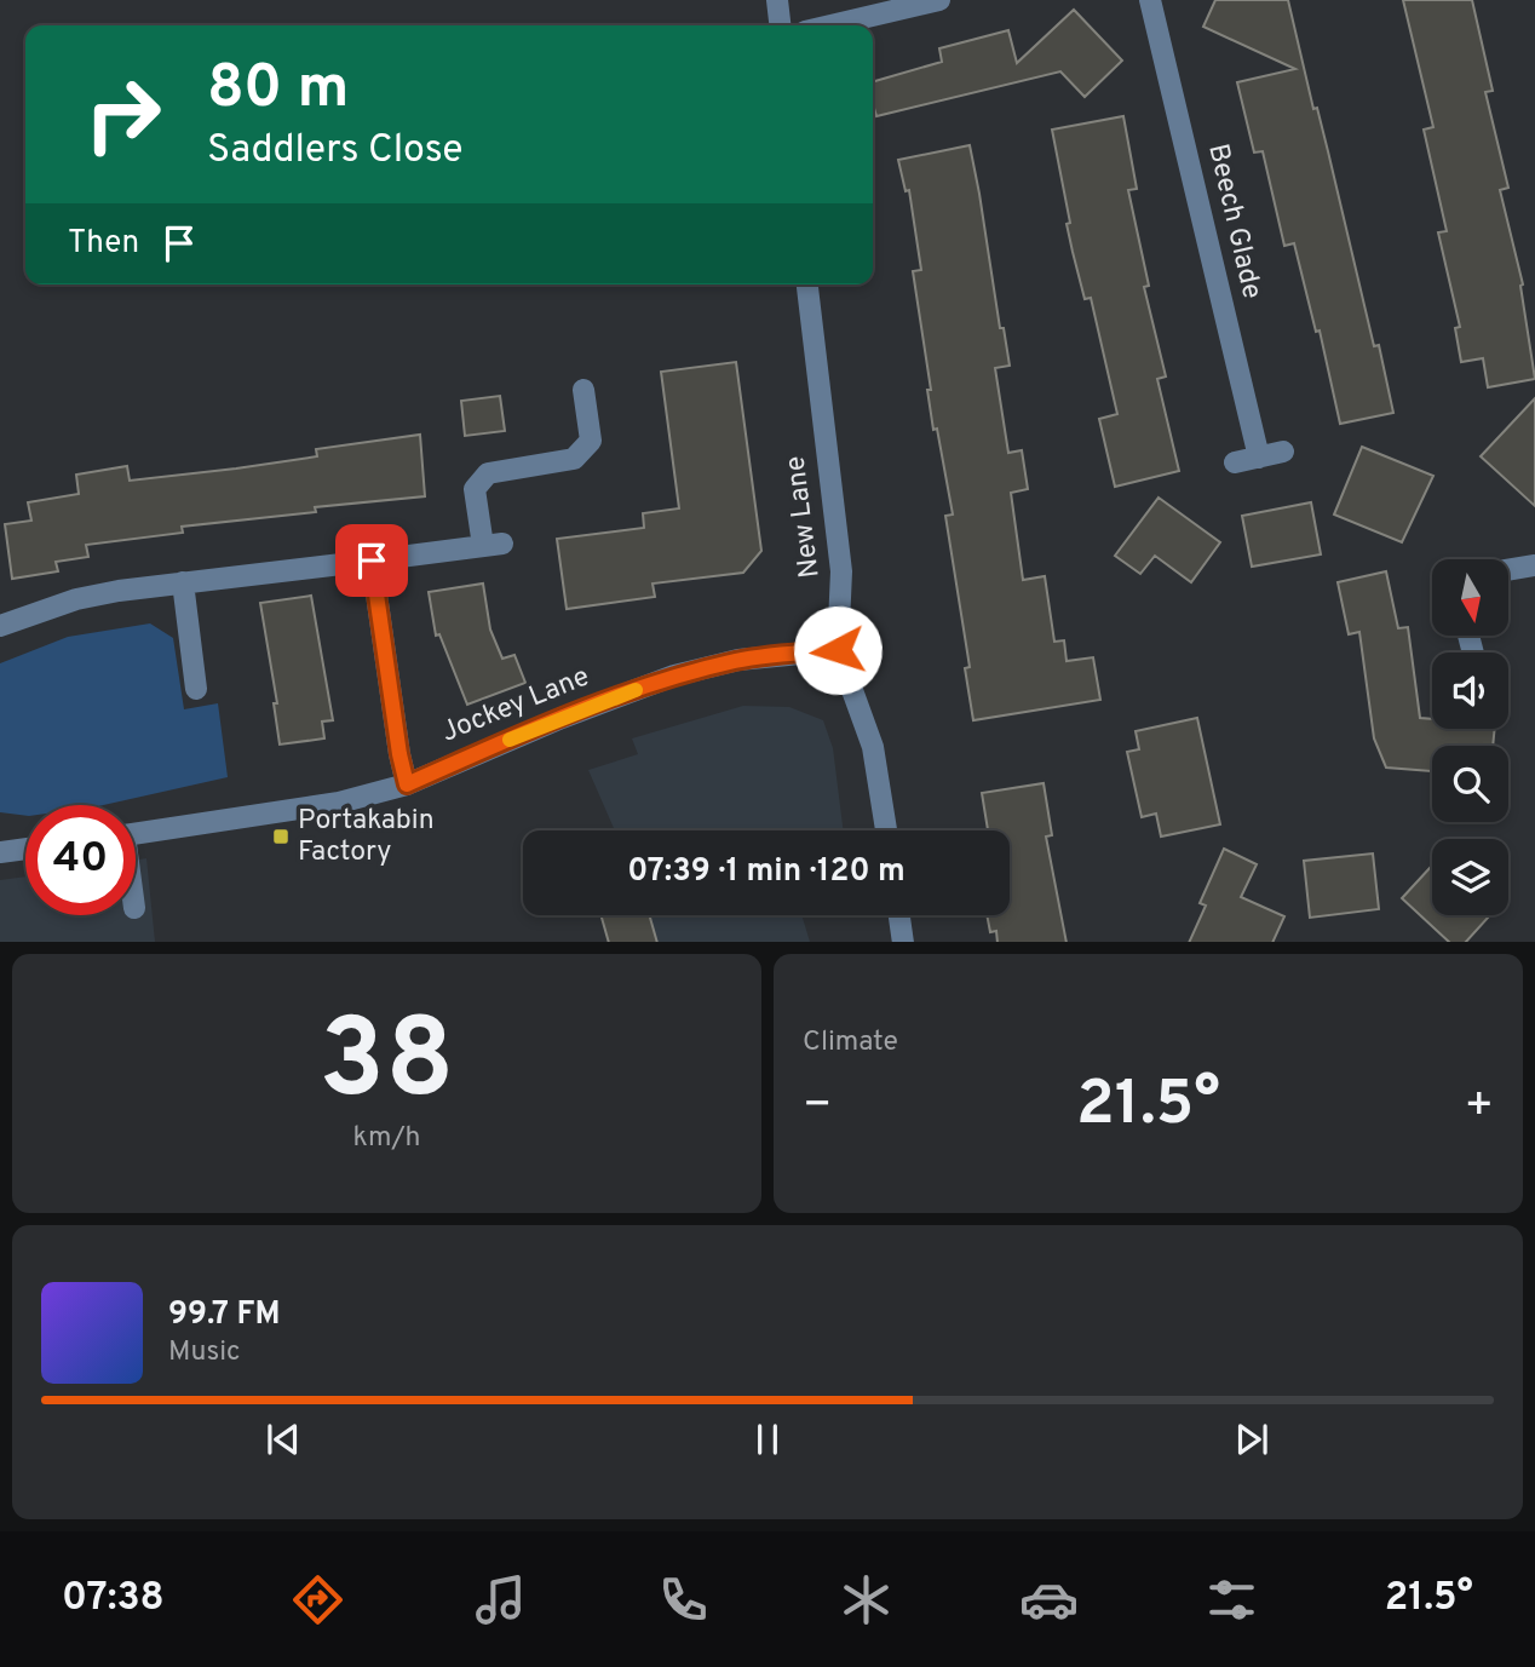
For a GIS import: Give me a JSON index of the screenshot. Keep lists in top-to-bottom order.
{
  "streets": {
    "street": ["Beech Glade", "New Lane", "Jockey Lane"]
  },
  "crossings": [
    ["New Lane", "Jockey Lane"]
  ],
  "places": {
    "transit": ["Portakabin Factory"]
  },
  "north": "bottom",
  "page": {
    "turn": ["80 m", "Saddlers Close"],
    "then": "Then",
    "limit": "40",
    "trip": "07:39 · 1 min · 120 m",
    "tile": [
      ["38", "km/h"],
      "Climate"
    ],
    "heat": ["−", "21.5°", "+"],
    "song": ["99.7 FM", "Music"],
    "tabs": ["07:38", "21.5°"]
  }
}
